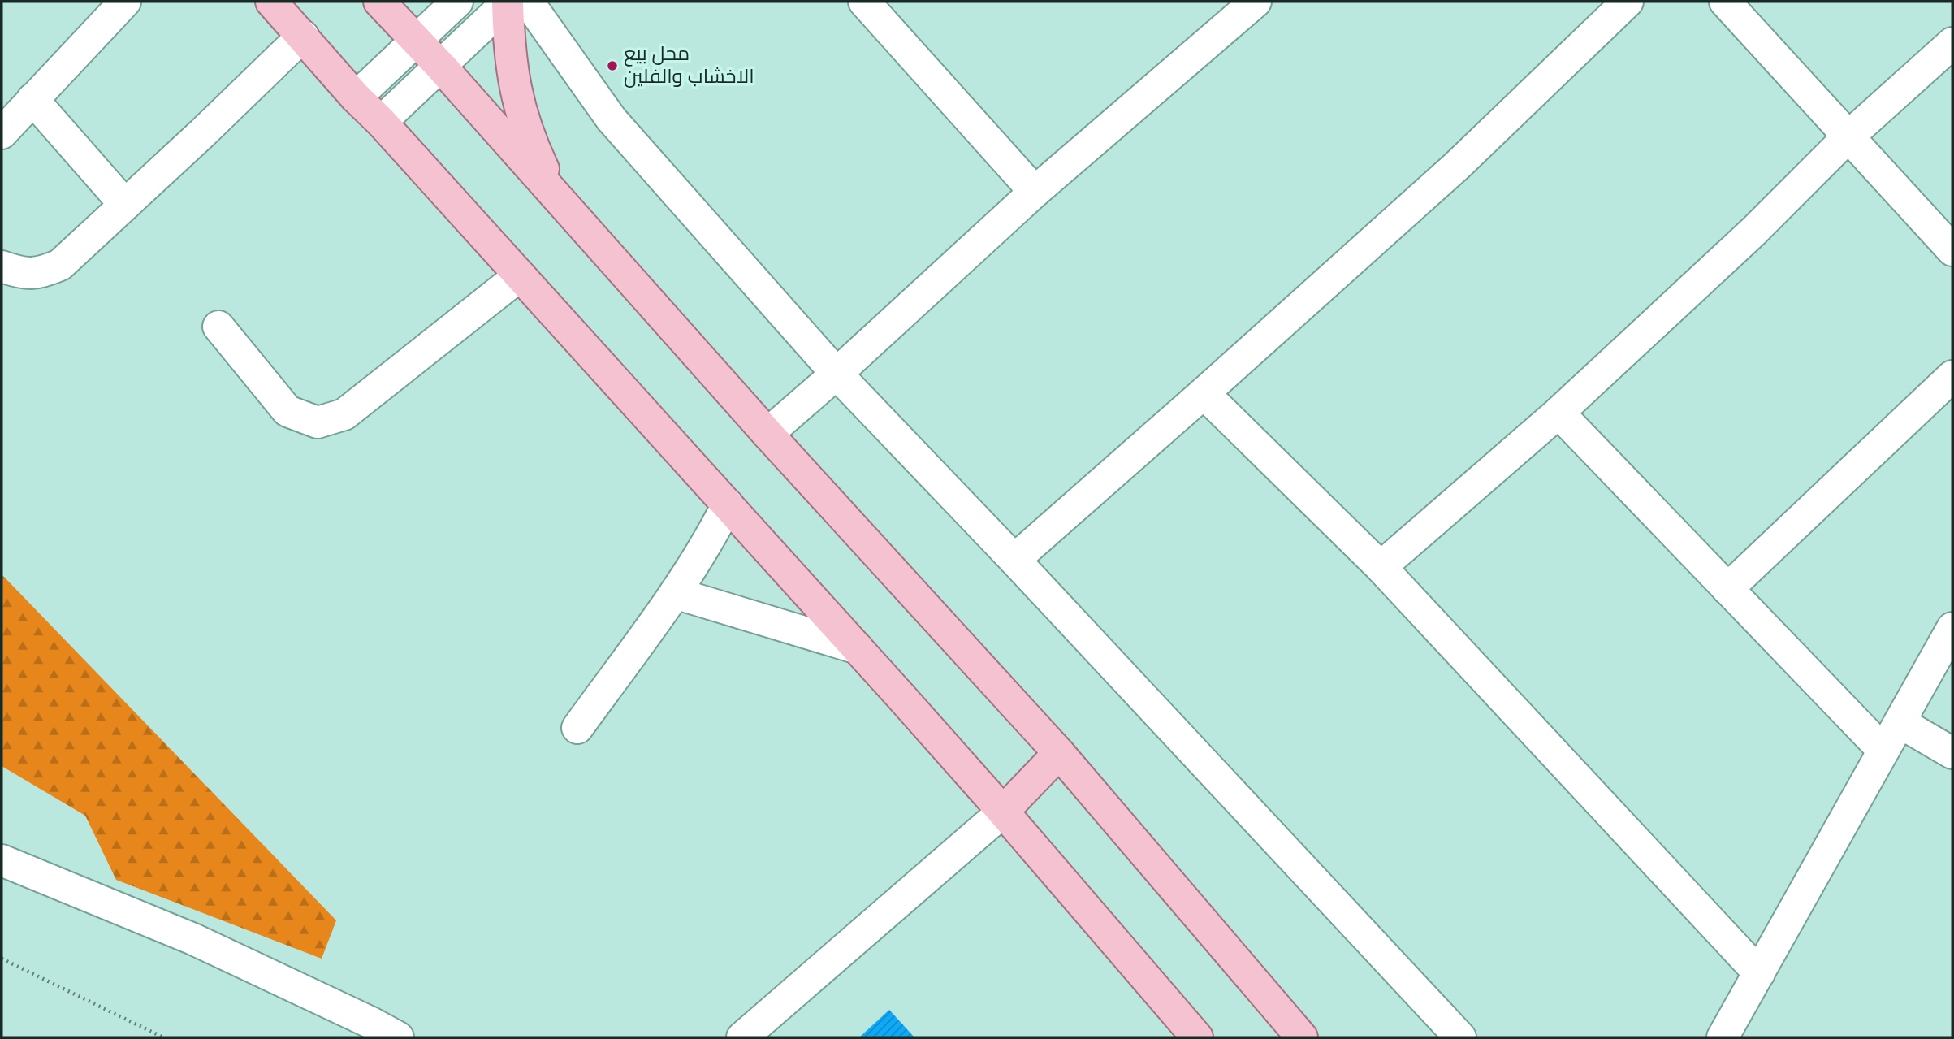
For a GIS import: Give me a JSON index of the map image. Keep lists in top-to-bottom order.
{
  "places": ["محل بيع الاخشاب والفلين"]
}
